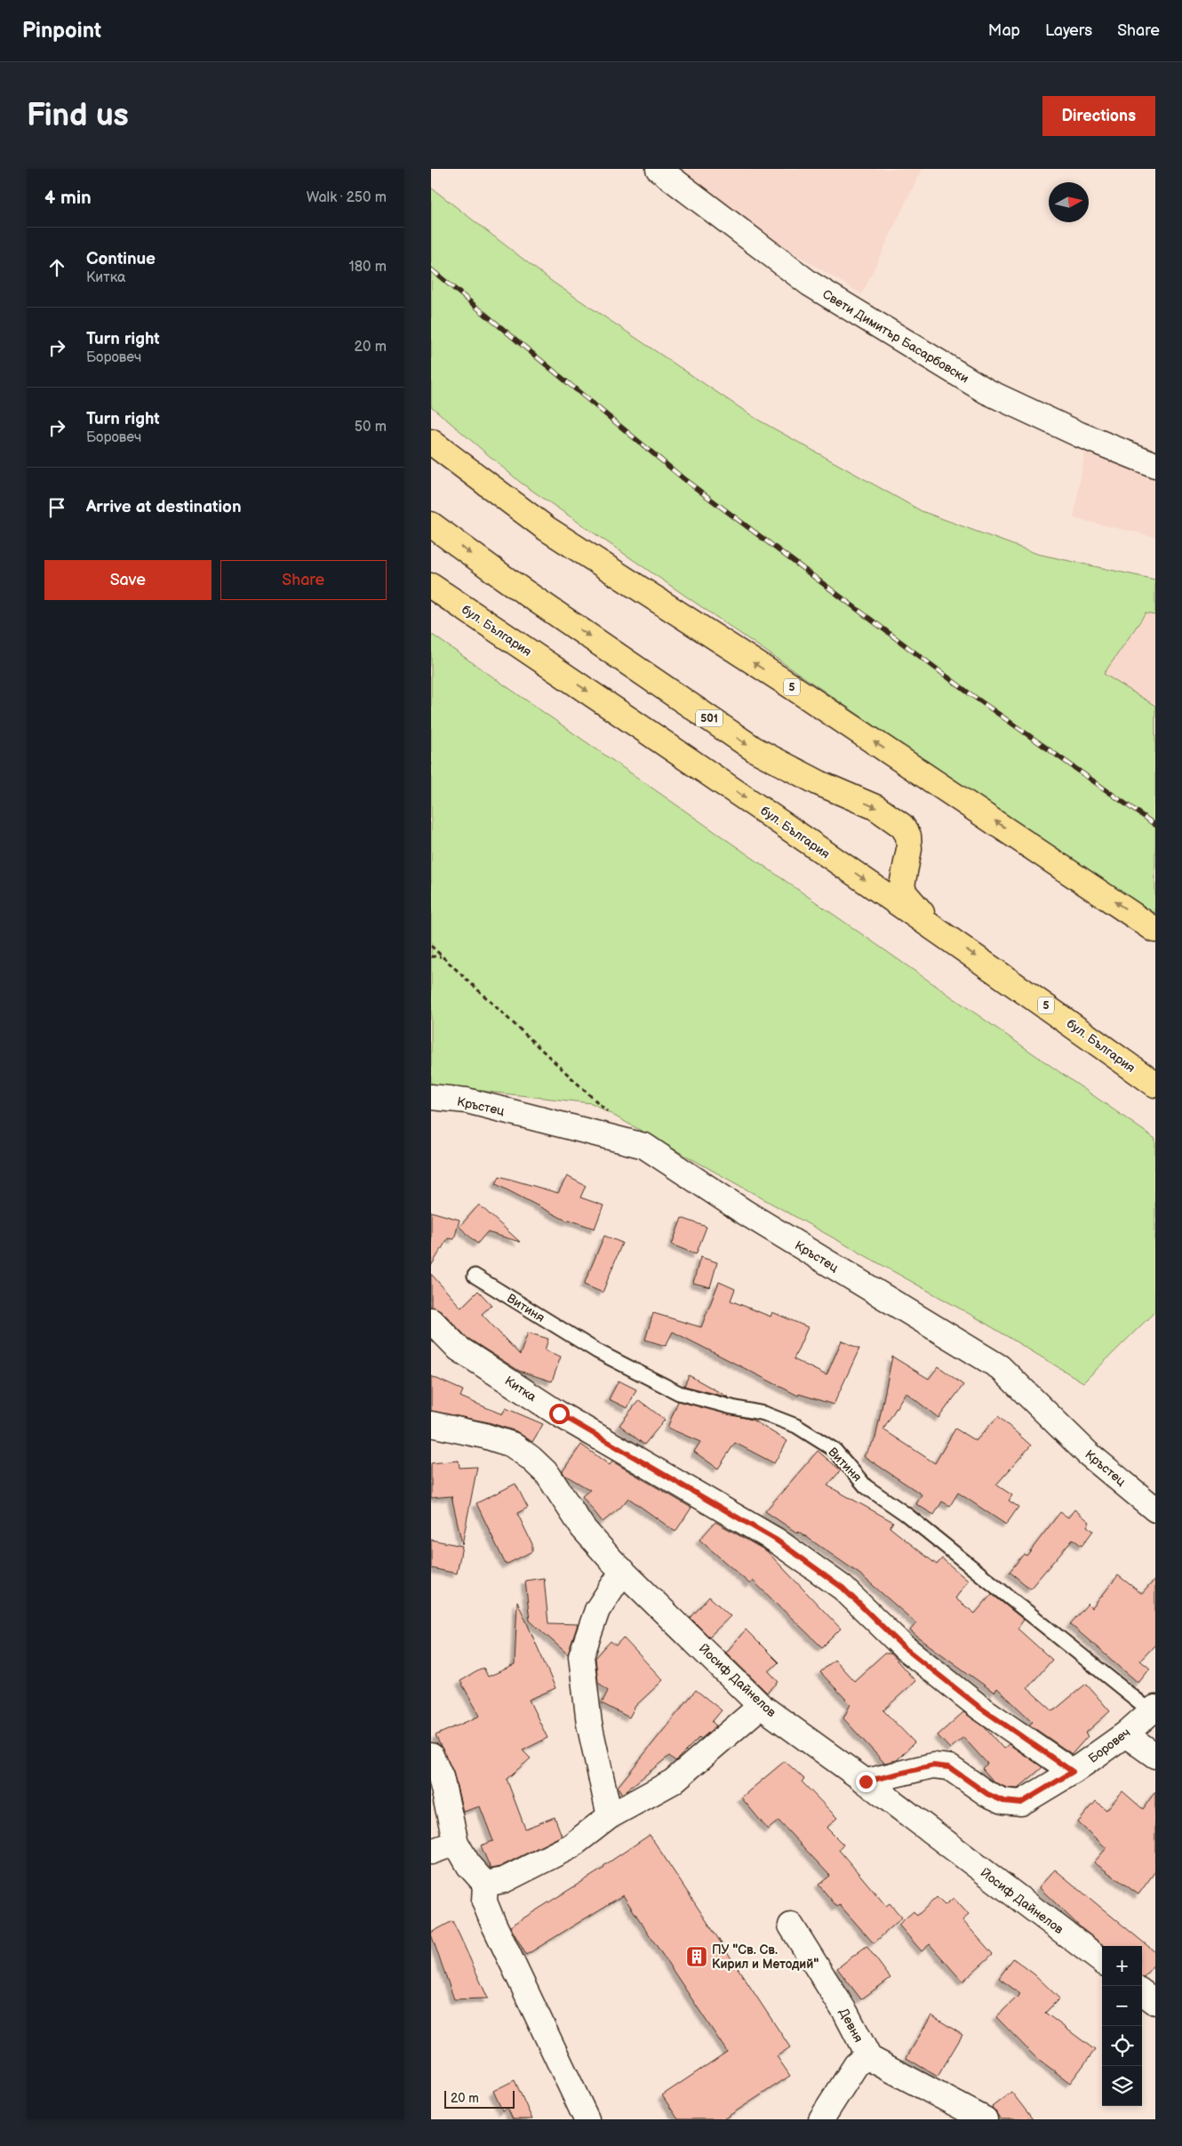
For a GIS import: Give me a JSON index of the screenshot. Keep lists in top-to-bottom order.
{
  "streets": {
    "highway": ["бул. България", "5", "501"],
    "street": [
      "Свети Димитър Басарбовски",
      "Кръстец",
      "Китка",
      "Йосиф Дайнелов",
      "Боровеч",
      "Девня"
    ],
    "lane": ["Витиня"]
  },
  "crossings": [
    ["бул. България", "501"],
    ["Витиня", "Боровеч"],
    ["Китка", "Боровеч"],
    ["Йосиф Дайнелов", "Боровеч"]
  ],
  "places": {
    "building": ["ПУ \"Св. Св. Кирил и Методий\""]
  },
  "scale_bar": "20 m",
  "north": "right",
  "page": {
    "header": "Pinpoint",
    "nav": ["Map", "Layers", "Share"],
    "buttons": [
      "Directions",
      ["Save", "Share"]
    ],
    "title": "Find us",
    "heading": ["4 min", "Walk · 250 m"],
    "list": [
      ["Continue", "Китка", "180 m"],
      ["Turn right", "Боровеч", "20 m"],
      ["Turn right", "Боровеч", "50 m"],
      "Arrive at destination"
    ],
    "map_buttons": ["+", "−"],
    "scale": "20 m"
  }
}
